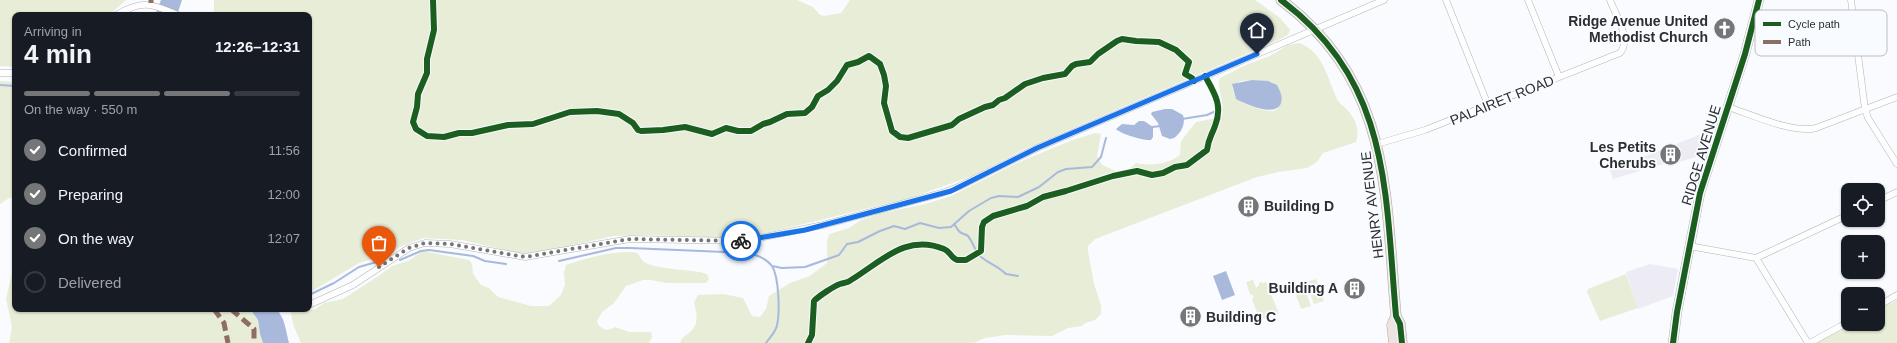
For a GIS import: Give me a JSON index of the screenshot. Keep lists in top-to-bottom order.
{
  "streets": {
    "main road": ["RIDGE AVENUE", "HENRY AVENUE"],
    "street": ["PALAIRET ROAD"]
  },
  "crossings": [
    ["PALAIRET ROAD", "HENRY AVENUE"]
  ],
  "places": {
    "church": ["Ridge Avenue United Methodist Church"],
    "building": [
      "Les Petits Cherubs",
      "Building D",
      "Building A",
      "Building C"
    ]
  },
  "legend": ["Cycle path", "Path"],
  "page": {
    "heading": ["4 min", "Arriving in", "12:26–12:31"],
    "bar": "On the way · 550 m",
    "list": [
      ["Confirmed", "11:56"],
      ["Preparing", "12:00"],
      ["On the way", "12:07"],
      "Delivered"
    ],
    "map_buttons": ["+", "−"]
  }
}
